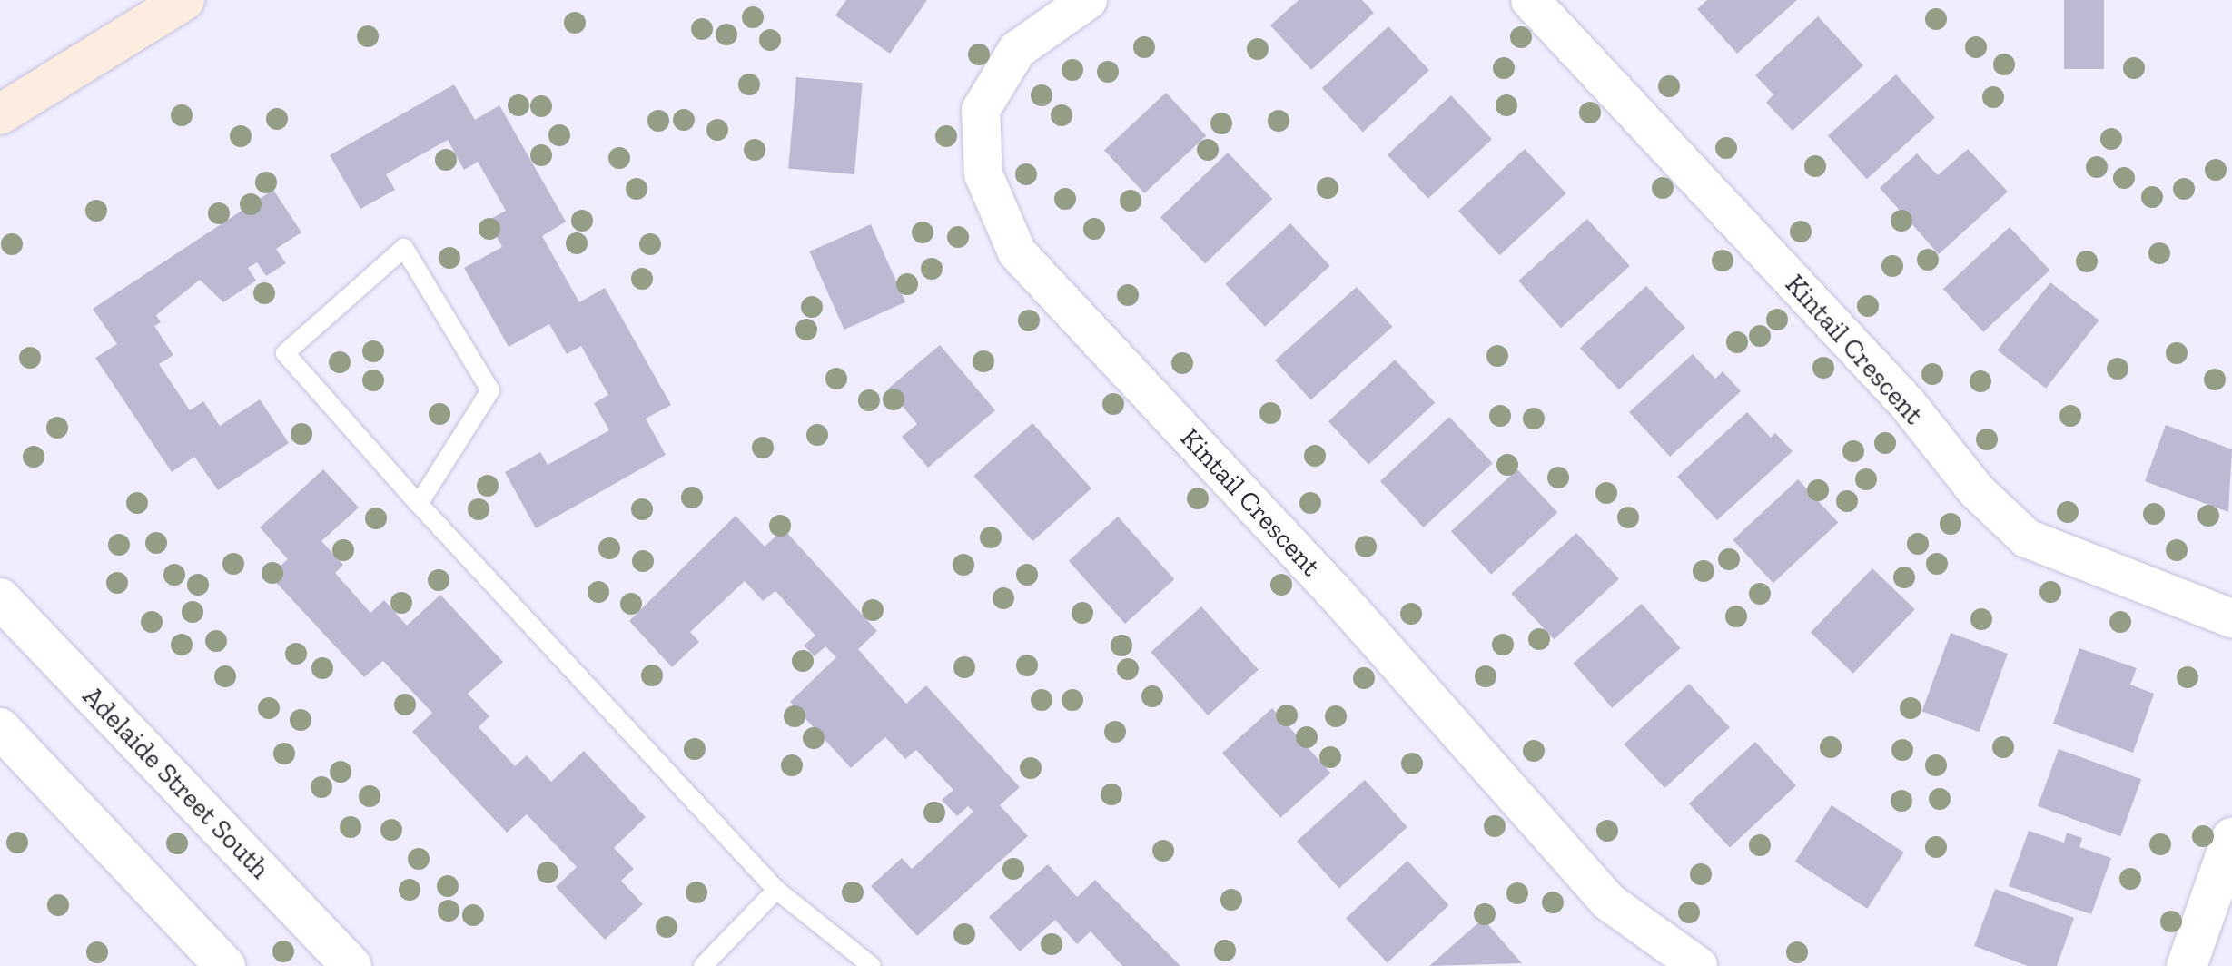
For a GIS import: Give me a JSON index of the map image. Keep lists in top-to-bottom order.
{
  "streets": {
    "street": ["Kintail Crescent", "Adelaide Street South"]
  }
}
